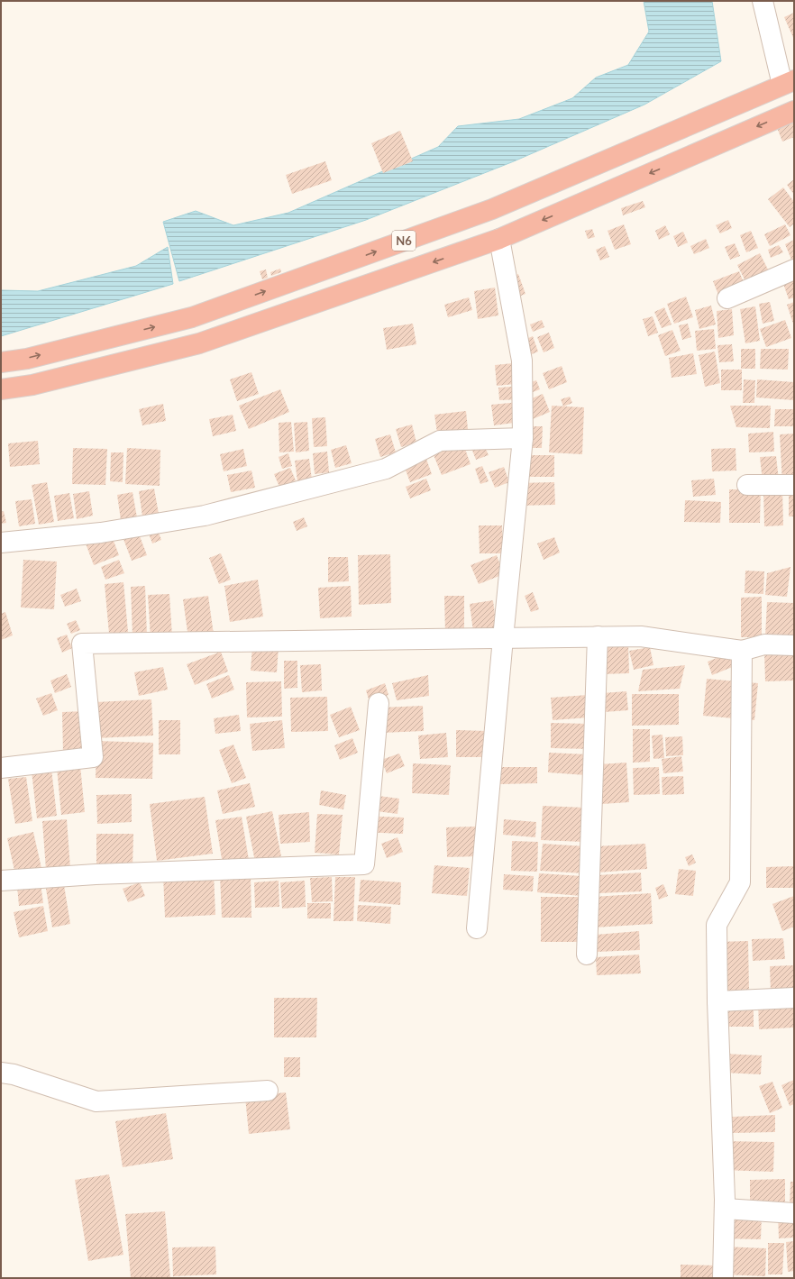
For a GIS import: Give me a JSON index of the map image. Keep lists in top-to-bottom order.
{
  "streets": {
    "highway": ["N6"]
  }
}
